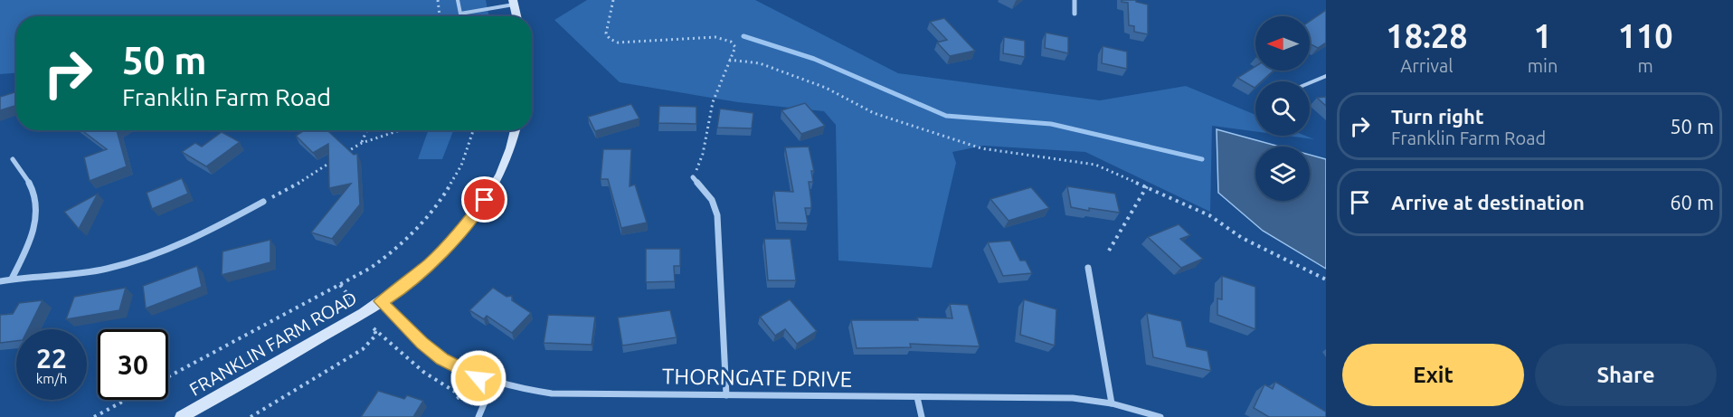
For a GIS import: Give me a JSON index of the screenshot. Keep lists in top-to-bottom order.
{
  "streets": {
    "main road": ["FRANKLIN FARM ROAD"],
    "street": ["THORNGATE DRIVE"]
  },
  "crossings": [
    ["FRANKLIN FARM ROAD", "THORNGATE DRIVE"]
  ],
  "north": "left",
  "page": {
    "eta": [
      "18:28",
      "Arrival",
      "1",
      "min",
      "110",
      "m"
    ],
    "turn": ["50 m", "Franklin Farm Road"],
    "list": [
      {
        "name": "Turn right",
        "note": "Franklin Farm Road",
        "value": "50 m"
      },
      {
        "name": "Arrive at destination",
        "value": "60 m"
      }
    ],
    "speed": "22 km/h",
    "limit": "30",
    "buttons": ["Exit", "Share"]
  }
}
